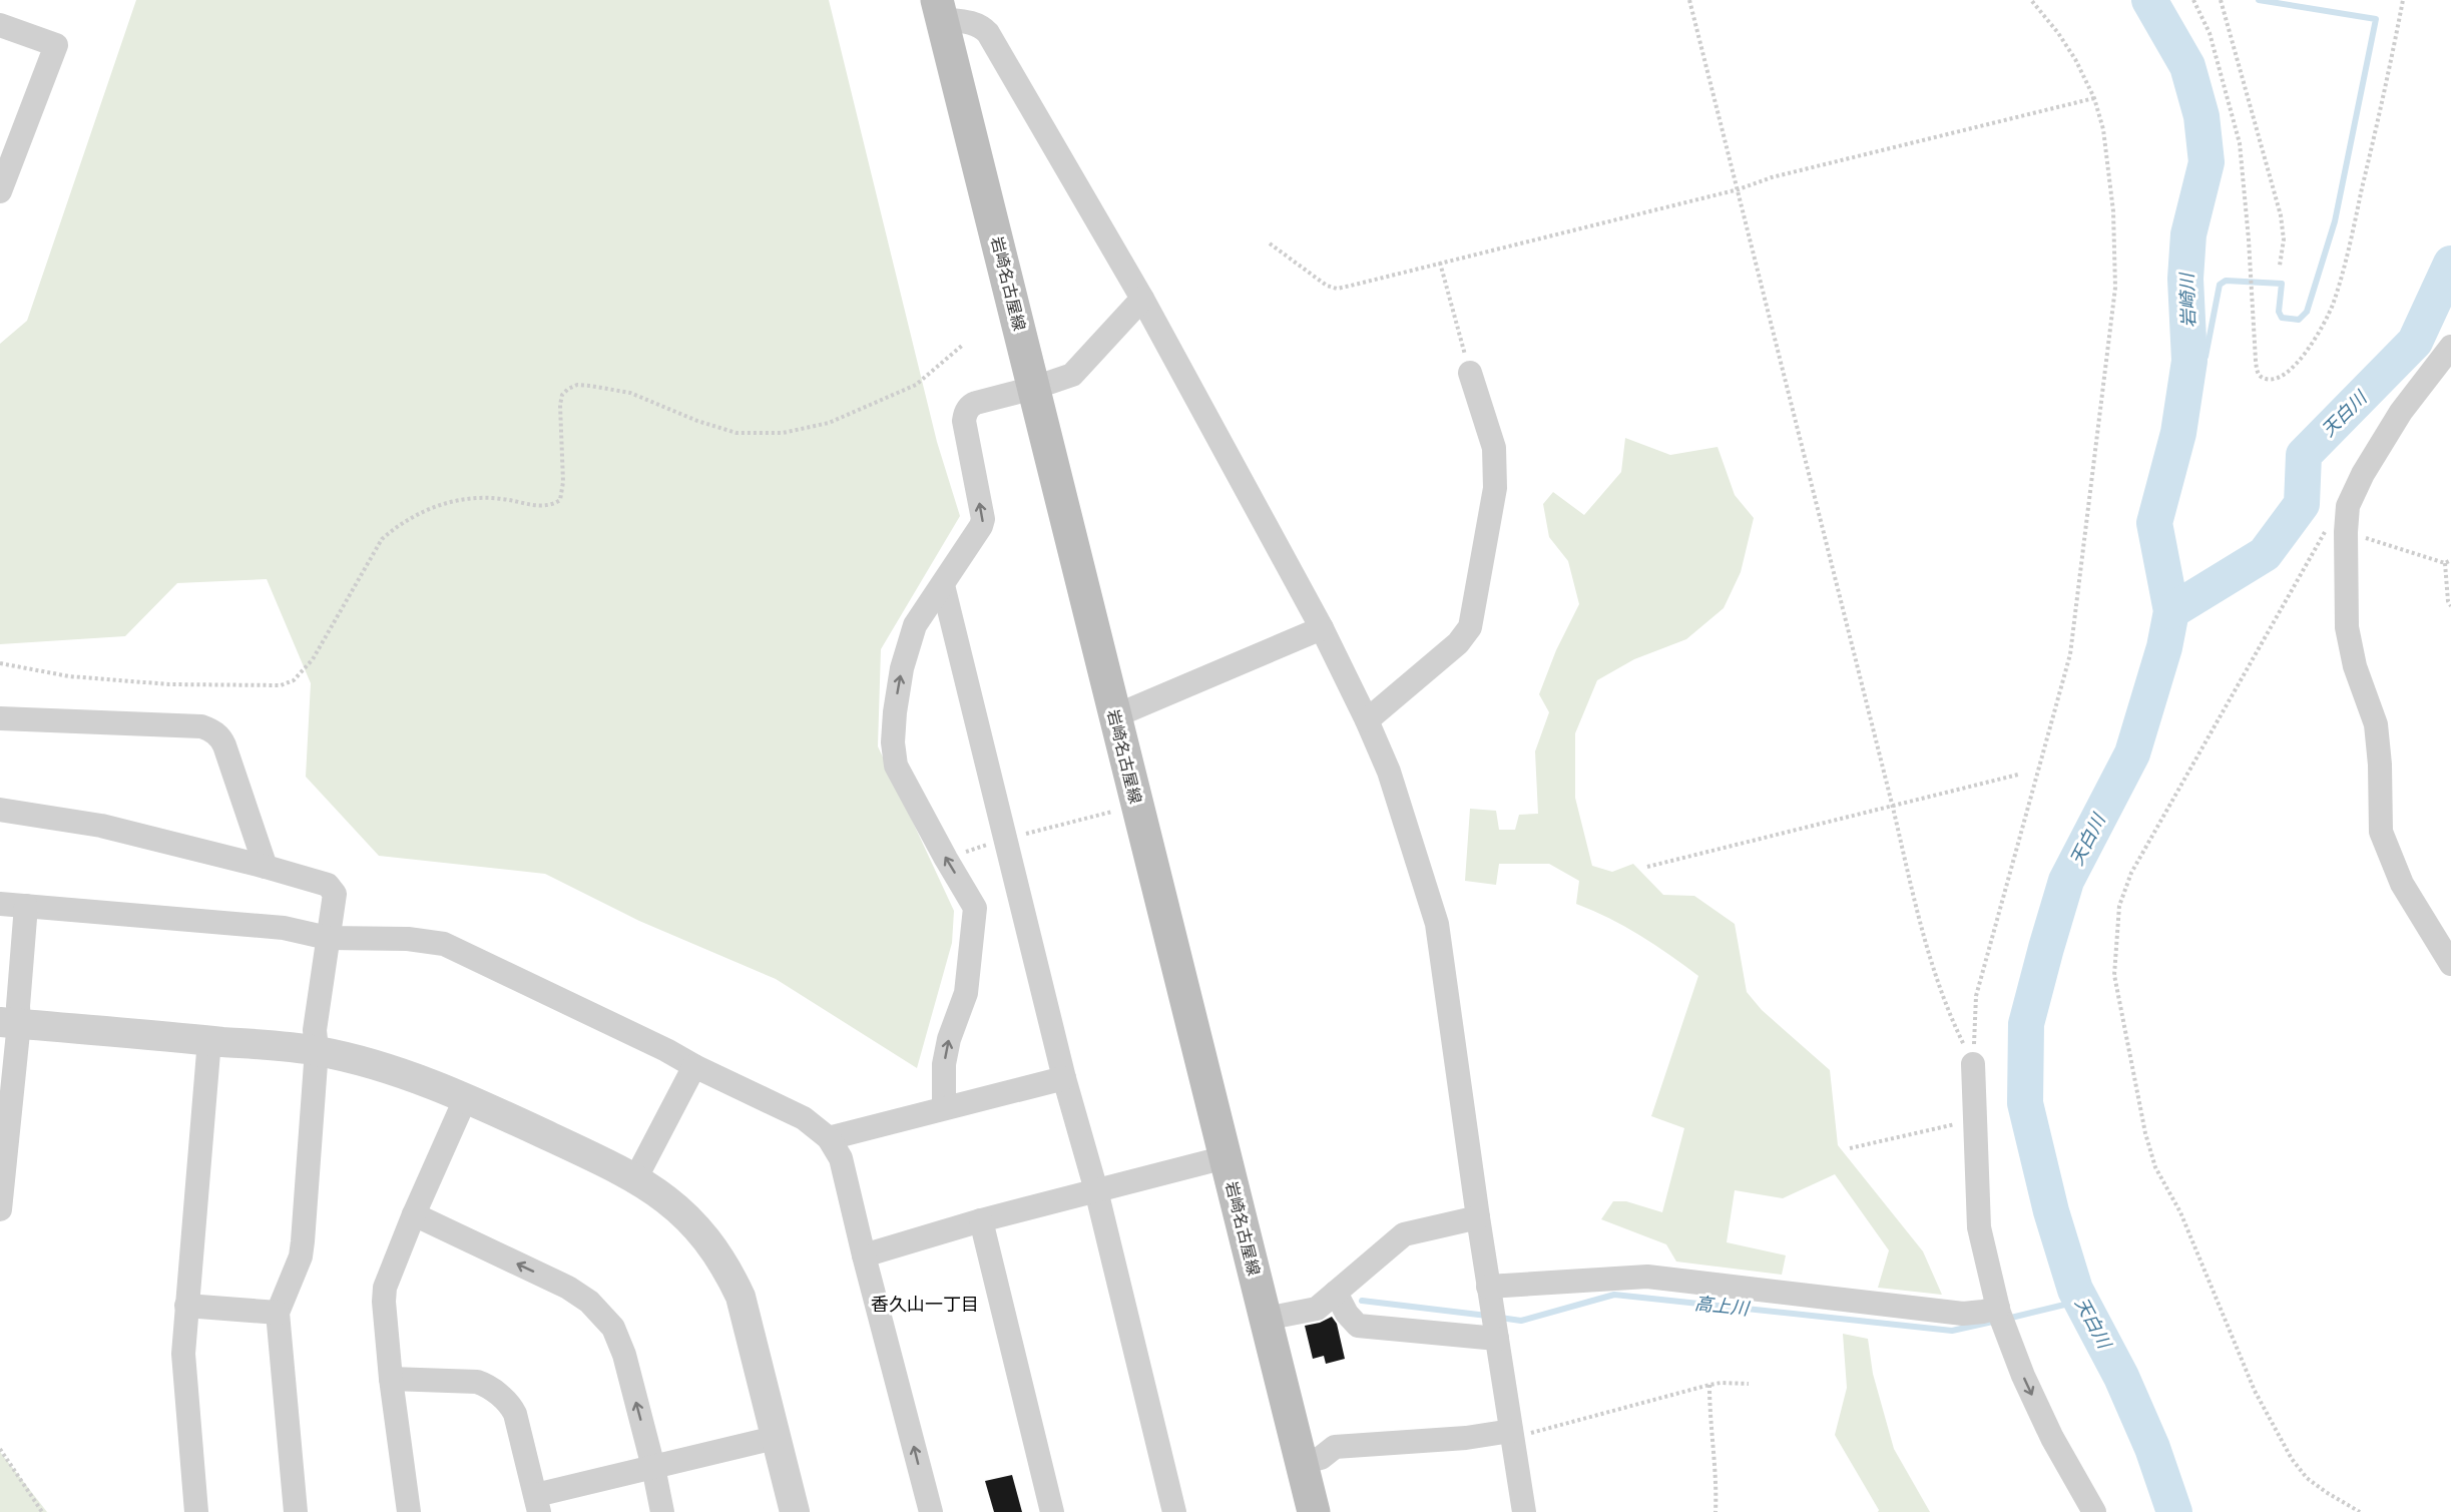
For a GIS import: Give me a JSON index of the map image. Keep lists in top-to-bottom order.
{
  "streets": {
    "main road": ["岩崎名古屋線"]
  },
  "districts": ["香久山一丁目"],
  "water": ["岩崎川", "天白川", "高上川"]
}
